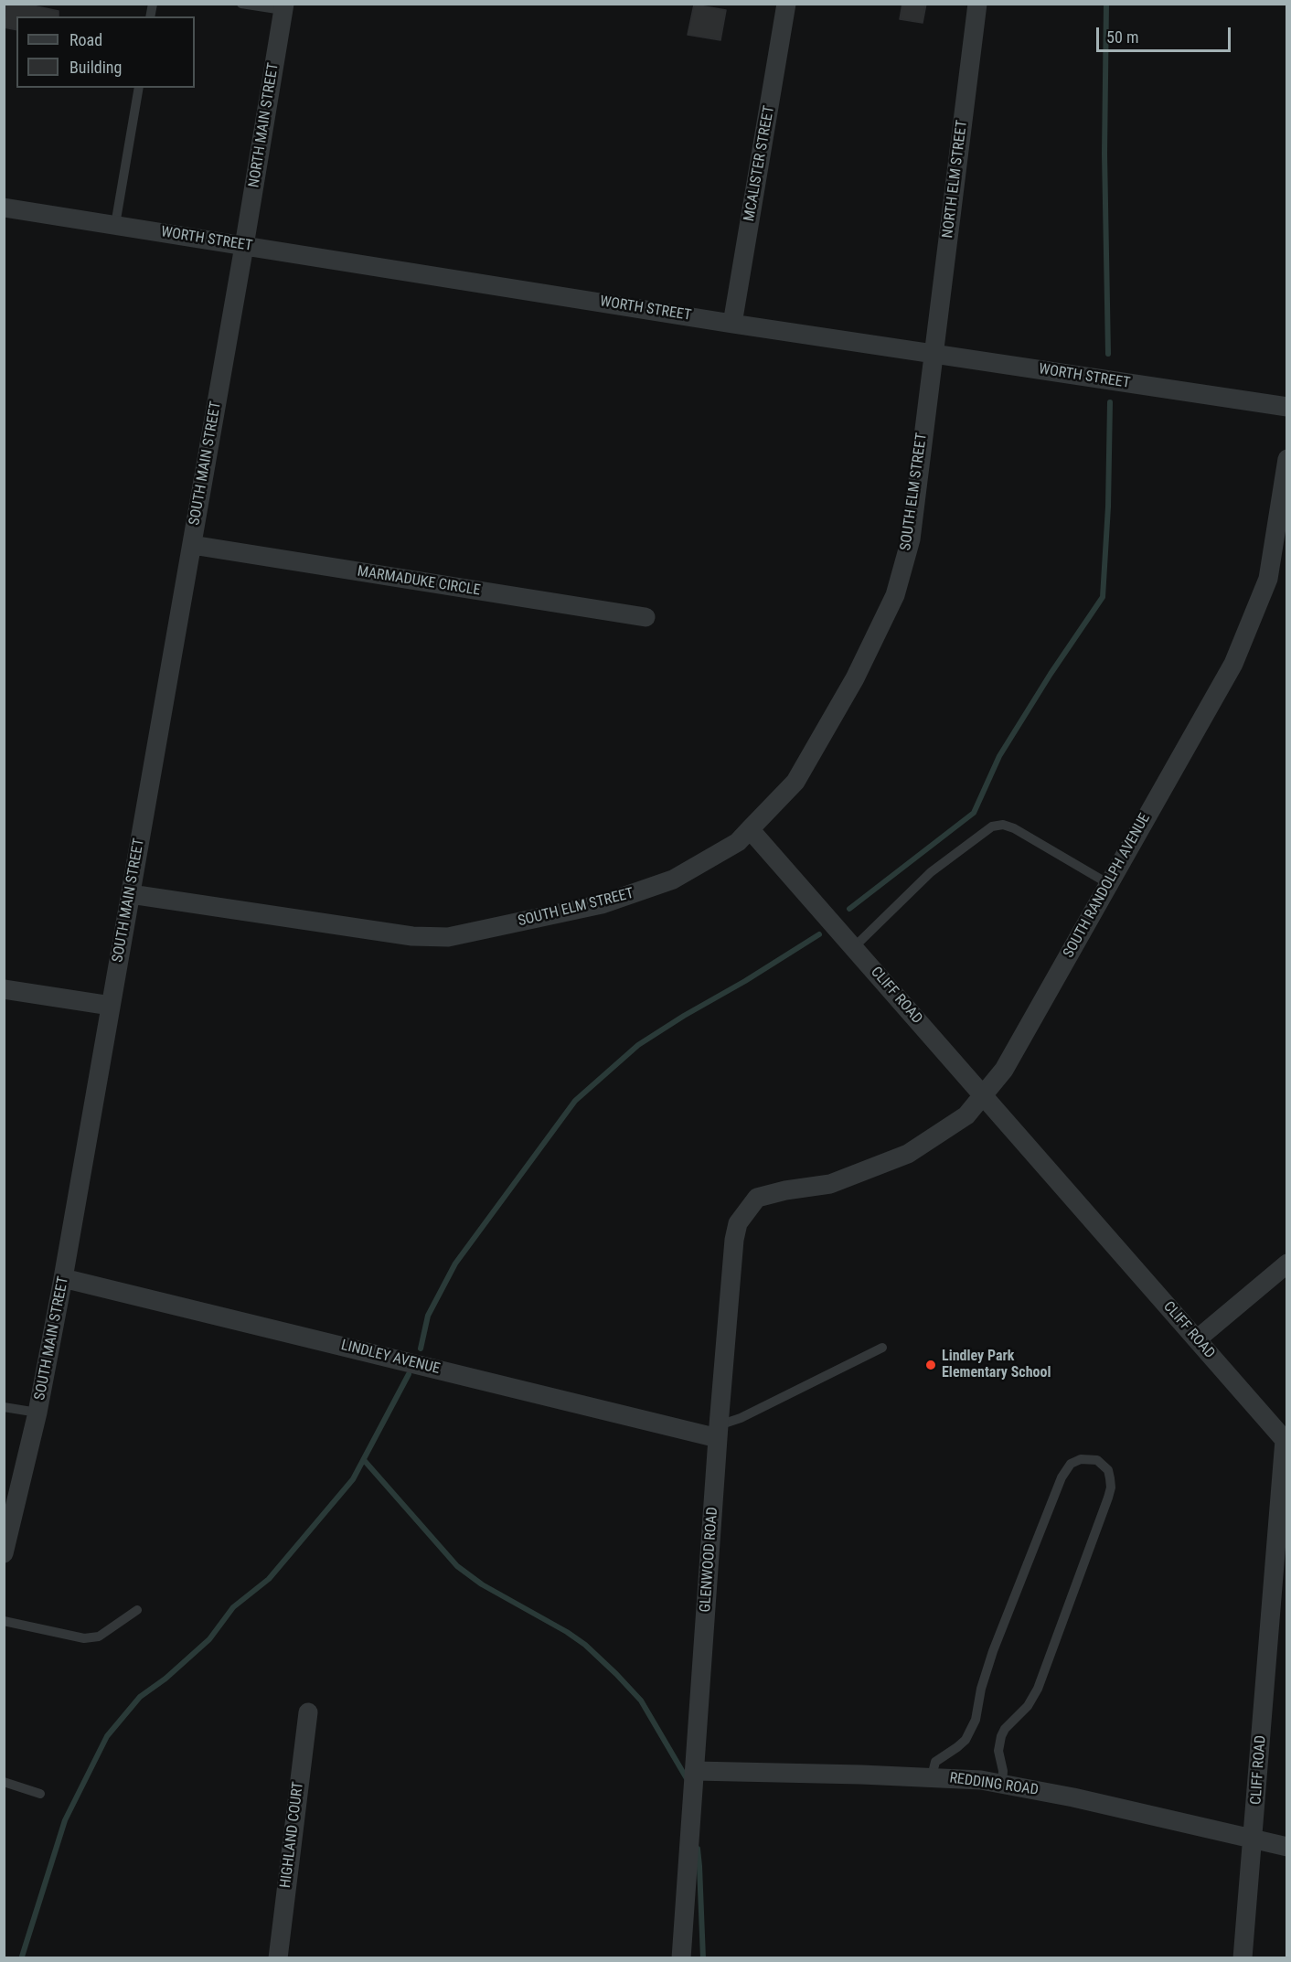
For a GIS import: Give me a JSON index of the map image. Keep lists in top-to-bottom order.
{
  "streets": {
    "street": [
      "NORTH MAIN STREET",
      "MCALISTER STREET",
      "NORTH ELM STREET",
      "WORTH STREET",
      "SOUTH MAIN STREET",
      "SOUTH ELM STREET",
      "MARMADUKE CIRCLE",
      "SOUTH RANDOLPH AVENUE",
      "CLIFF ROAD",
      "LINDLEY AVENUE",
      "GLENWOOD ROAD",
      "REDDING ROAD",
      "HIGHLAND COURT"
    ]
  },
  "crossings": [
    ["NORTH MAIN STREET", "WORTH STREET"],
    ["NORTH MAIN STREET", "SOUTH MAIN STREET"],
    ["MCALISTER STREET", "WORTH STREET"],
    ["NORTH ELM STREET", "WORTH STREET"],
    ["NORTH ELM STREET", "SOUTH ELM STREET"],
    ["WORTH STREET", "SOUTH MAIN STREET"],
    ["WORTH STREET", "SOUTH ELM STREET"],
    ["SOUTH MAIN STREET", "SOUTH ELM STREET"],
    ["SOUTH MAIN STREET", "MARMADUKE CIRCLE"],
    ["SOUTH MAIN STREET", "LINDLEY AVENUE"],
    ["SOUTH ELM STREET", "CLIFF ROAD"],
    ["SOUTH RANDOLPH AVENUE", "CLIFF ROAD"],
    ["SOUTH RANDOLPH AVENUE", "GLENWOOD ROAD"],
    ["CLIFF ROAD", "REDDING ROAD"],
    ["LINDLEY AVENUE", "GLENWOOD ROAD"],
    ["GLENWOOD ROAD", "REDDING ROAD"]
  ],
  "places": ["Lindley Park Elementary School"],
  "legend": ["Road", "Building"],
  "scale_bar": "50 m"
}
